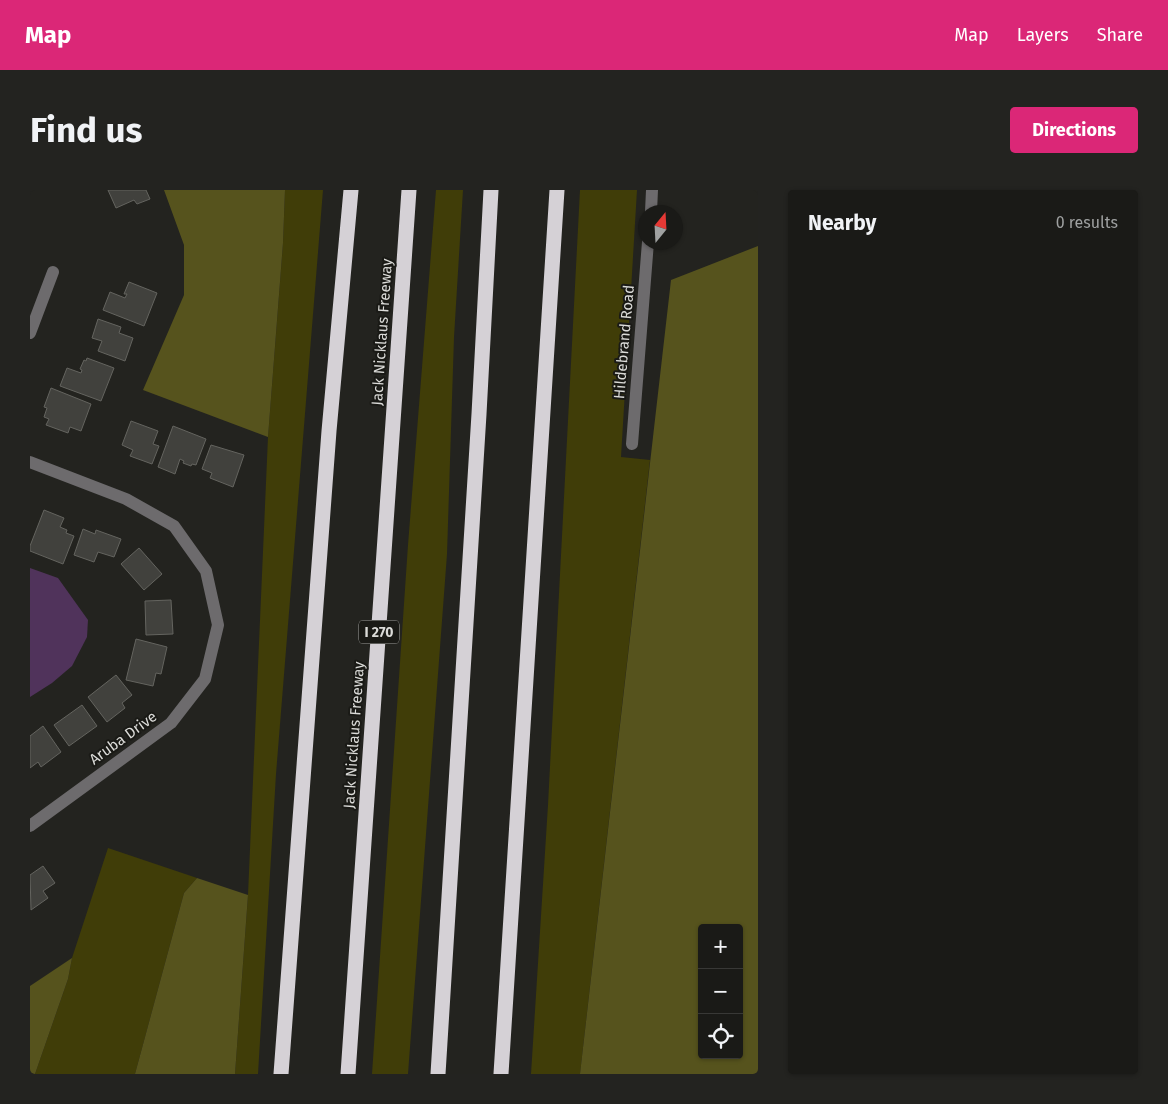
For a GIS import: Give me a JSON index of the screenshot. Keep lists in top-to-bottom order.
{
  "streets": {
    "highway": ["Jack Nicklaus Freeway", "I 270"],
    "street": ["Hildebrand Road", "Aruba Drive"]
  },
  "north": "top",
  "page": {
    "header": "Map",
    "nav": ["Map", "Layers", "Share"],
    "buttons": "Directions",
    "title": "Find us",
    "heading": ["Nearby", "0 results"],
    "map_buttons": ["+", "−"]
  }
}
